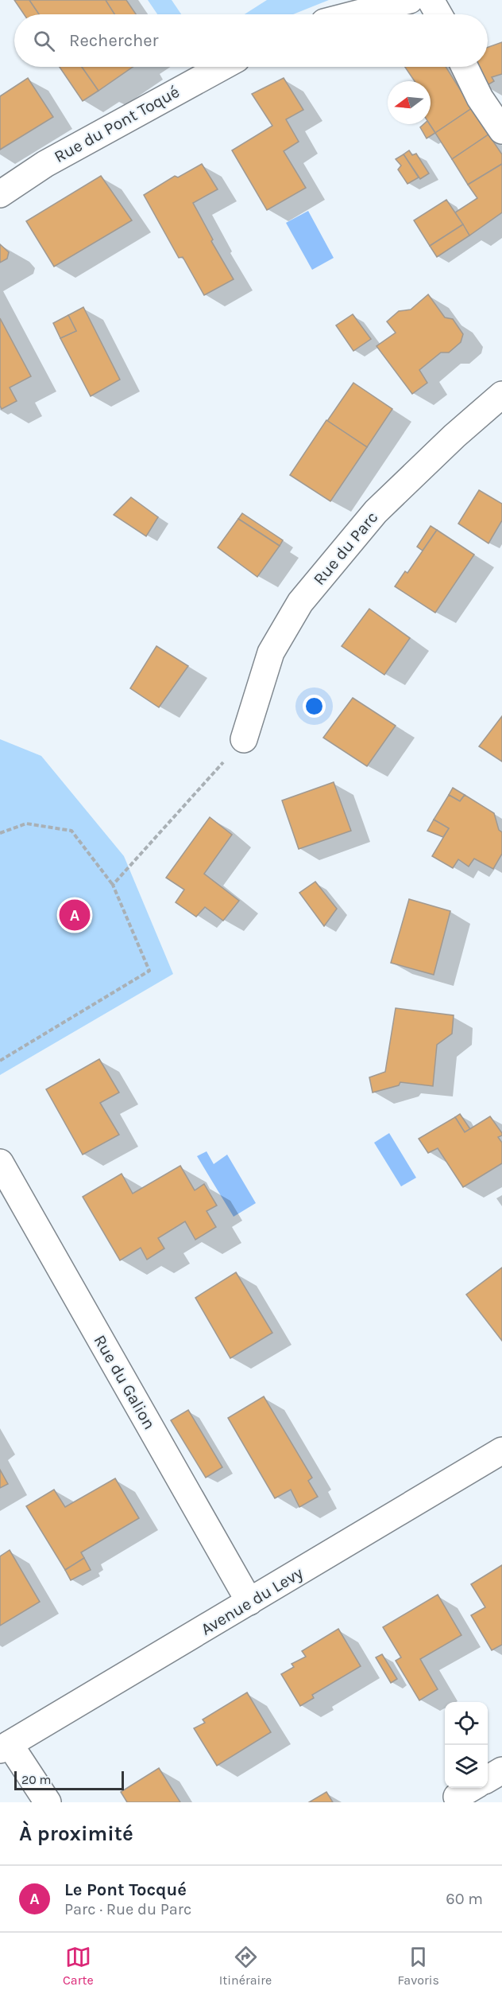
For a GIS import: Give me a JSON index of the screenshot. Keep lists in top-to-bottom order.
{
  "streets": {
    "street": [
      "Rue du Pont Toqué",
      "Rue du Parc",
      "Rue du Galion",
      "Avenue du Levy"
    ]
  },
  "crossings": [
    ["Rue du Galion", "Avenue du Levy"]
  ],
  "scale_bar": "20 m",
  "north": "left",
  "page": {
    "search": "Rechercher",
    "pins": "A",
    "scale": "20 m",
    "heading": "À proximité",
    "list": [
      {
        "mark": "A",
        "name": "Le Pont Tocqué",
        "note": "Parc · Rue du Parc",
        "value": "60 m"
      }
    ],
    "nav": ["Carte", "Itinéraire", "Favoris"]
  }
}
